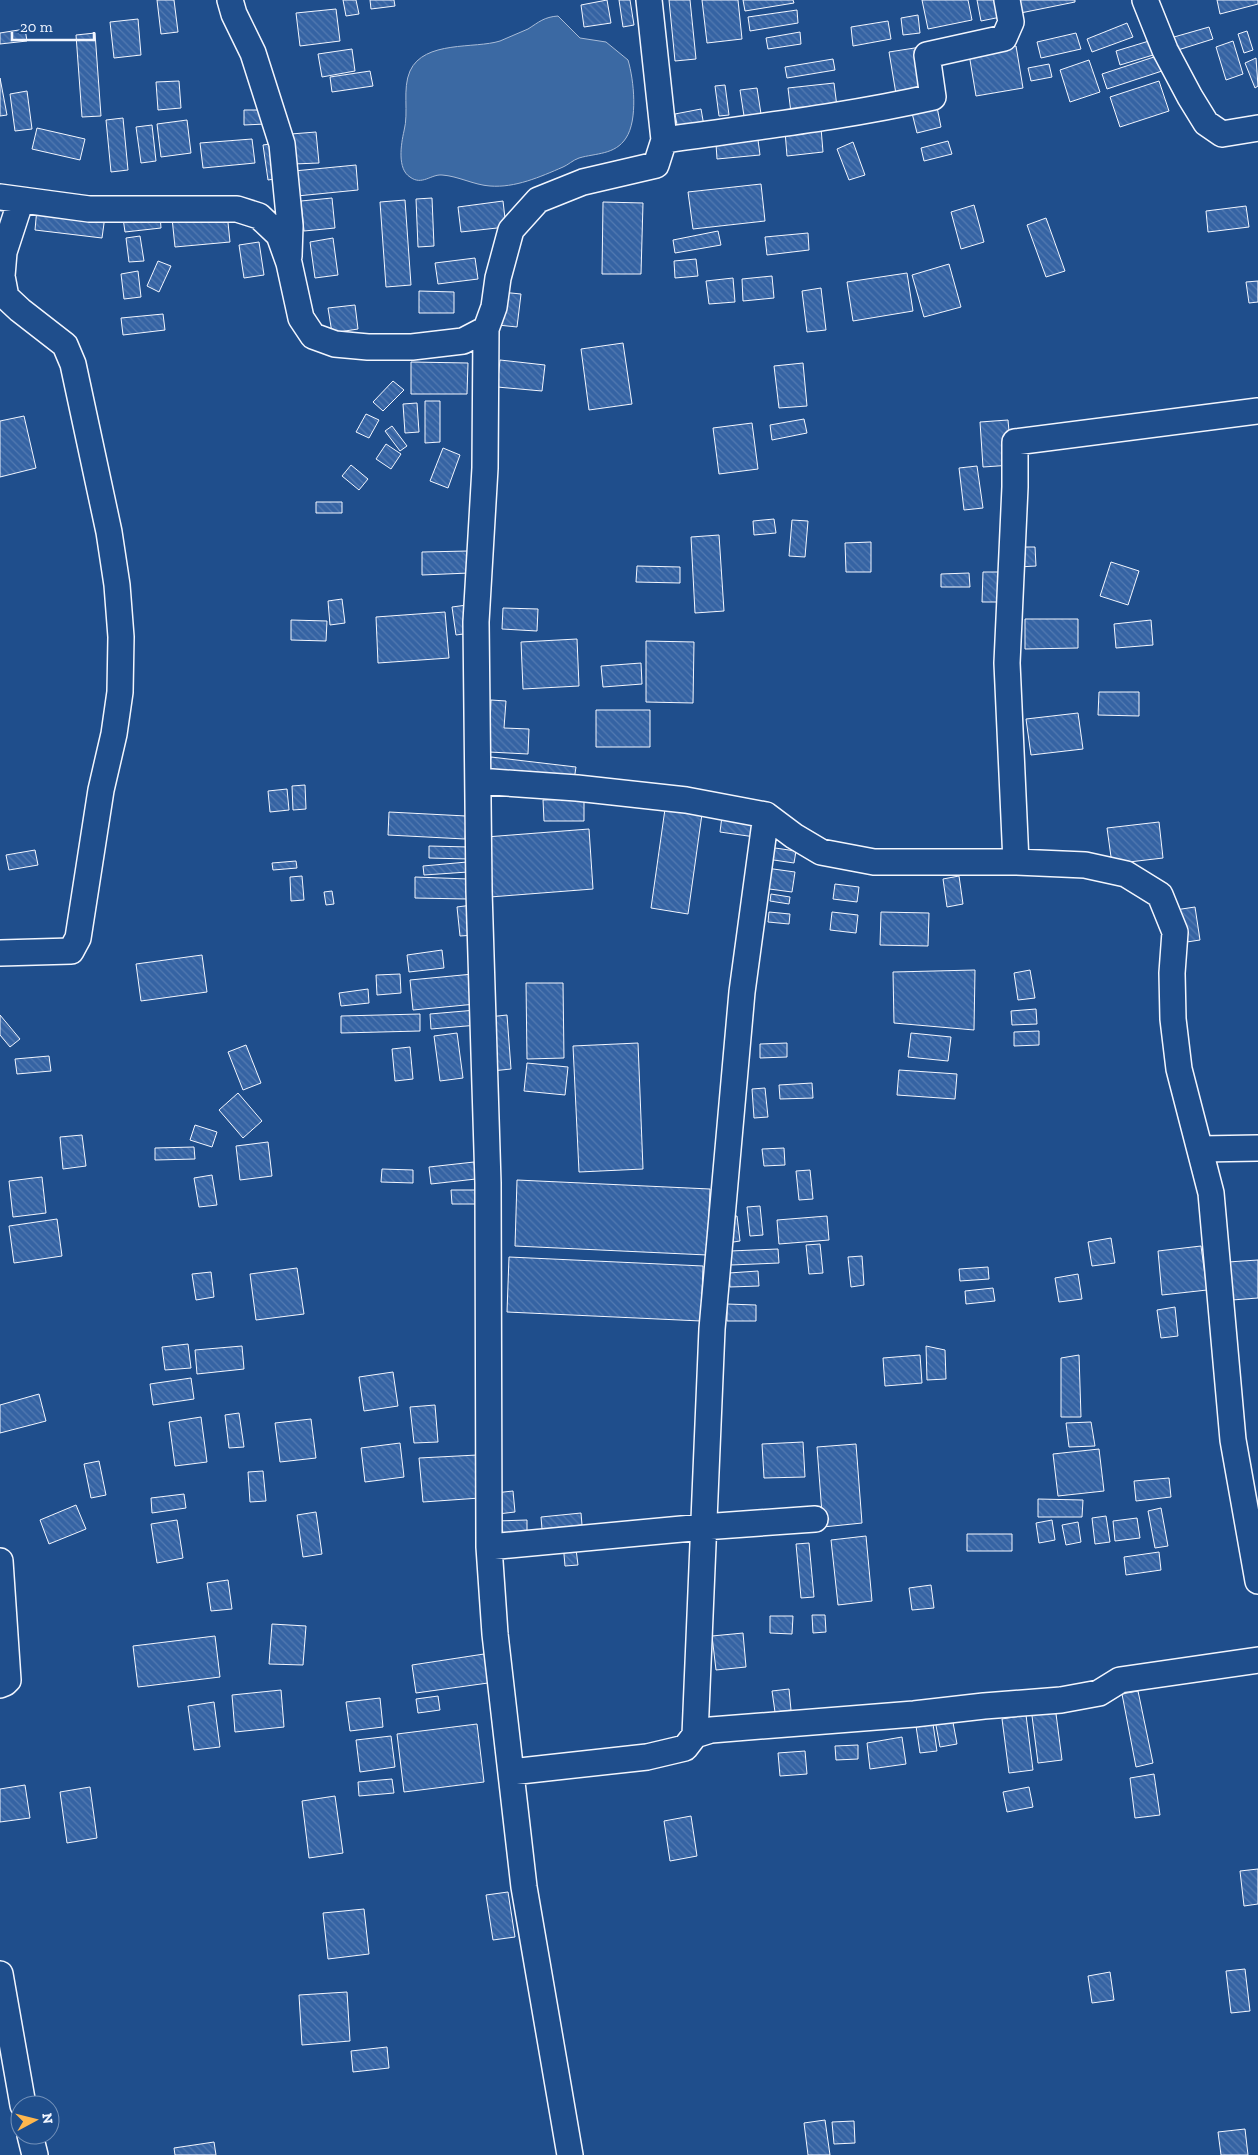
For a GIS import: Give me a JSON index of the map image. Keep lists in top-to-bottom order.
{
  "scale_bar": "20 m",
  "north": "right"
}
